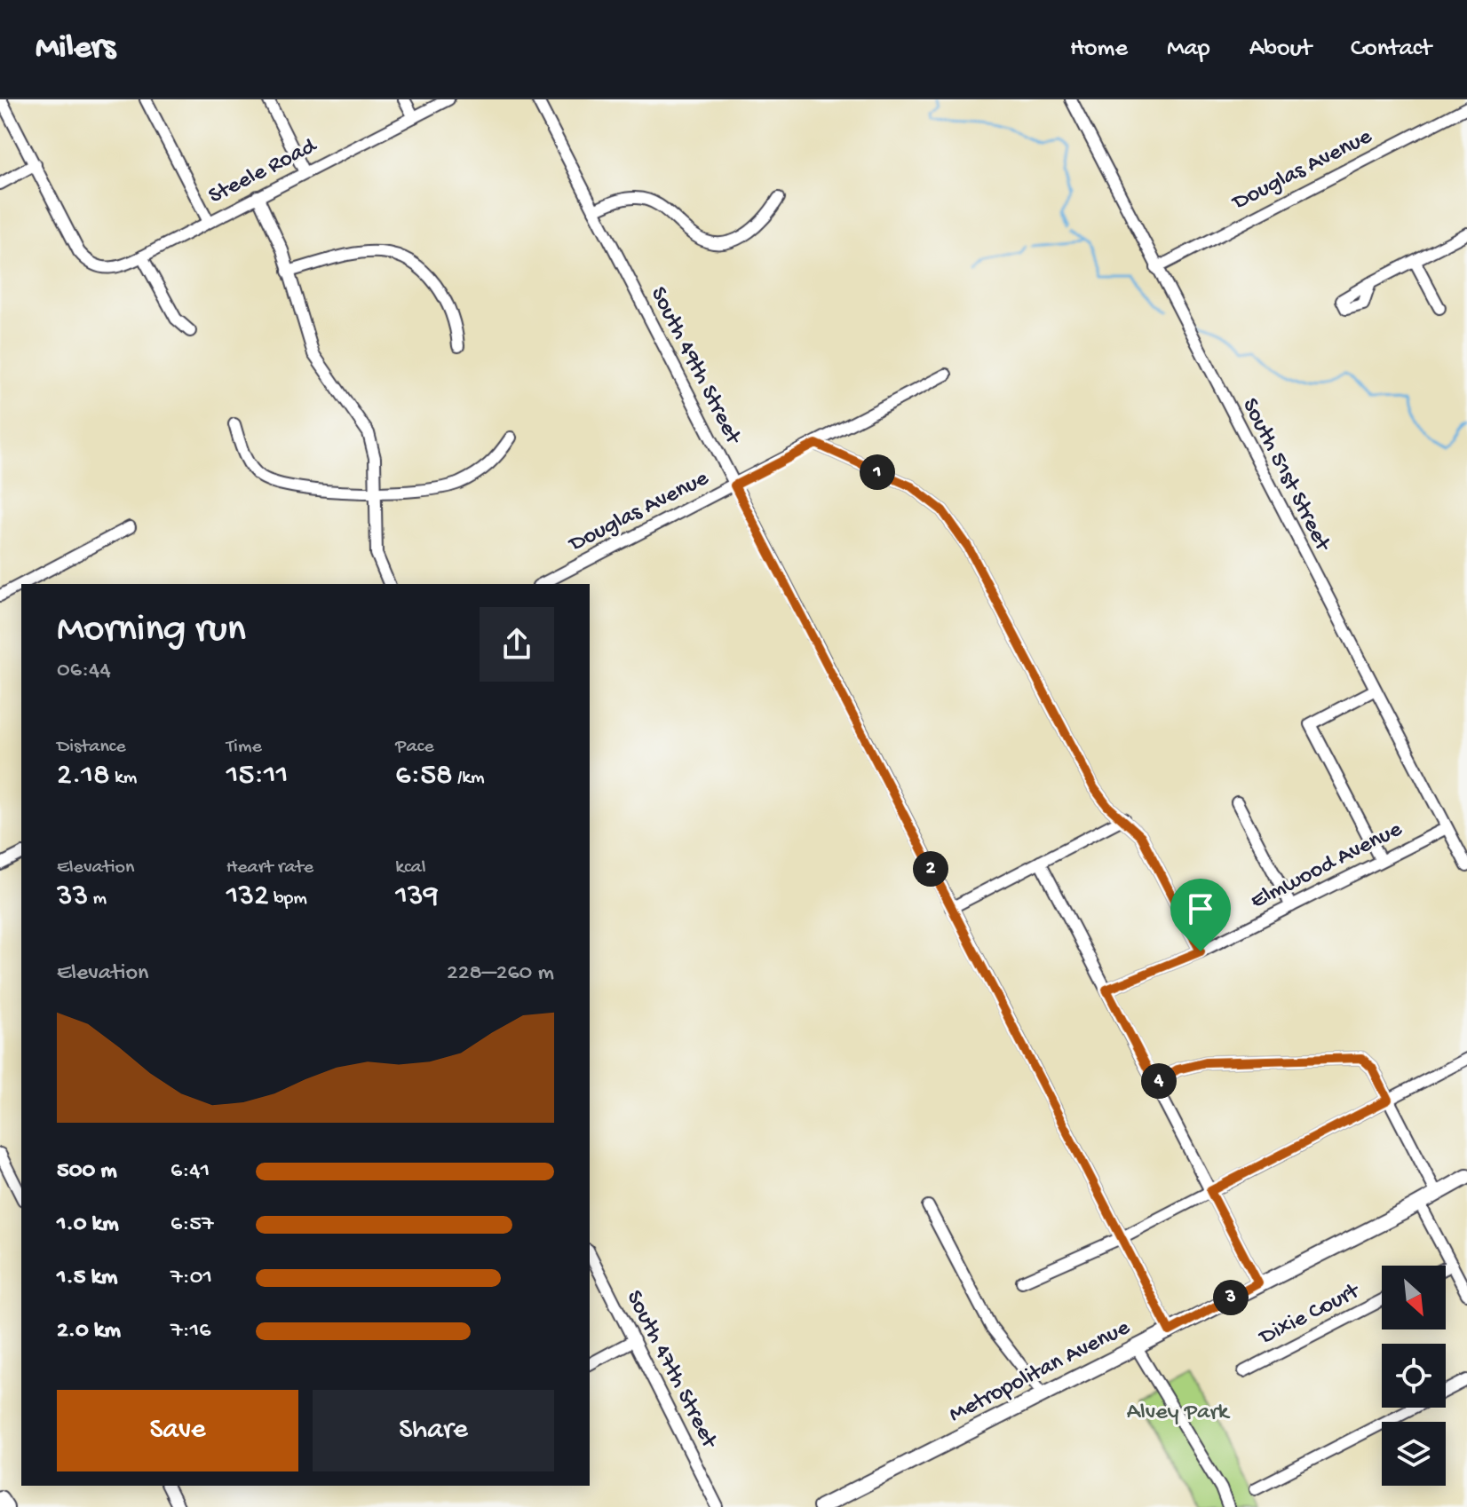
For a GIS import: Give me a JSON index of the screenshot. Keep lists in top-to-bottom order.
{
  "streets": {
    "main road": ["Metropolitan Avenue"],
    "street": [
      "Douglas Avenue",
      "Steele Road",
      "South 49th Street",
      "South 51st Street",
      "Elmwood Avenue",
      "Dixie Court",
      "South 47th Street"
    ]
  },
  "crossings": [
    ["Douglas Avenue", "South 49th Street"],
    ["Douglas Avenue", "South 51st Street"],
    ["South 49th Street", "Metropolitan Avenue"],
    ["South 51st Street", "Elmwood Avenue"]
  ],
  "parks": ["Alvey Park"],
  "north": "bottom right",
  "page": {
    "header": "Milers",
    "nav": [
      "Home",
      "Map",
      "About",
      "Contact"
    ],
    "pins": [
      "1",
      "2",
      "4",
      "3"
    ],
    "heading": ["Morning run", "06:44"],
    "stats": [
      ["Distance", "2.18 km"],
      ["Time", "15:11"],
      ["Pace", "6:58 /km"],
      ["Elevation", "33 m"],
      ["Heart rate", "132 bpm"],
      ["kcal", "139"]
    ],
    "chart": ["Elevation", "228–260 m"],
    "list": [
      {
        "name": "500 m",
        "note": "6:41"
      },
      {
        "name": "1.0 km",
        "note": "6:57"
      },
      {
        "name": "1.5 km",
        "note": "7:01"
      },
      {
        "name": "2.0 km",
        "note": "7:16"
      }
    ],
    "buttons": ["Save", "Share"]
  }
}
